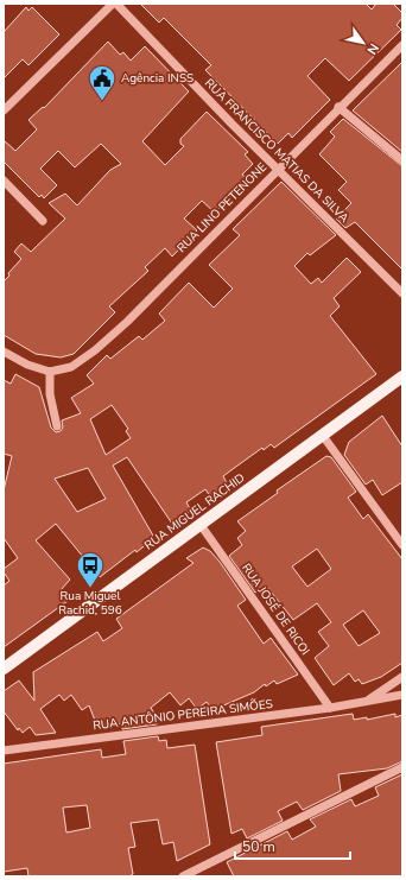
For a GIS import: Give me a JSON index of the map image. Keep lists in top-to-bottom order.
{
  "streets": {
    "main road": ["RUA MIGUEL RACHID"],
    "street": [
      "RUA FRANCISCO MATIAS DA SILVA",
      "RUA LINO PETENONE",
      "RUA JOSÉ DE RICOI",
      "RUA ANTÔNIO PEREIRA SIMÕES"
    ]
  },
  "crossings": [
    ["RUA FRANCISCO MATIAS DA SILVA", "RUA LINO PETENONE"],
    ["RUA MIGUEL RACHID", "RUA JOSÉ DE RICOI"],
    ["RUA JOSÉ DE RICOI", "RUA ANTÔNIO PEREIRA SIMÕES"]
  ],
  "places": {
    "public building": ["Agência INSS"],
    "bus stop": ["Rua Miguel Rachid, 596"]
  },
  "scale_bar": "50 m",
  "north": "bottom right"
}
